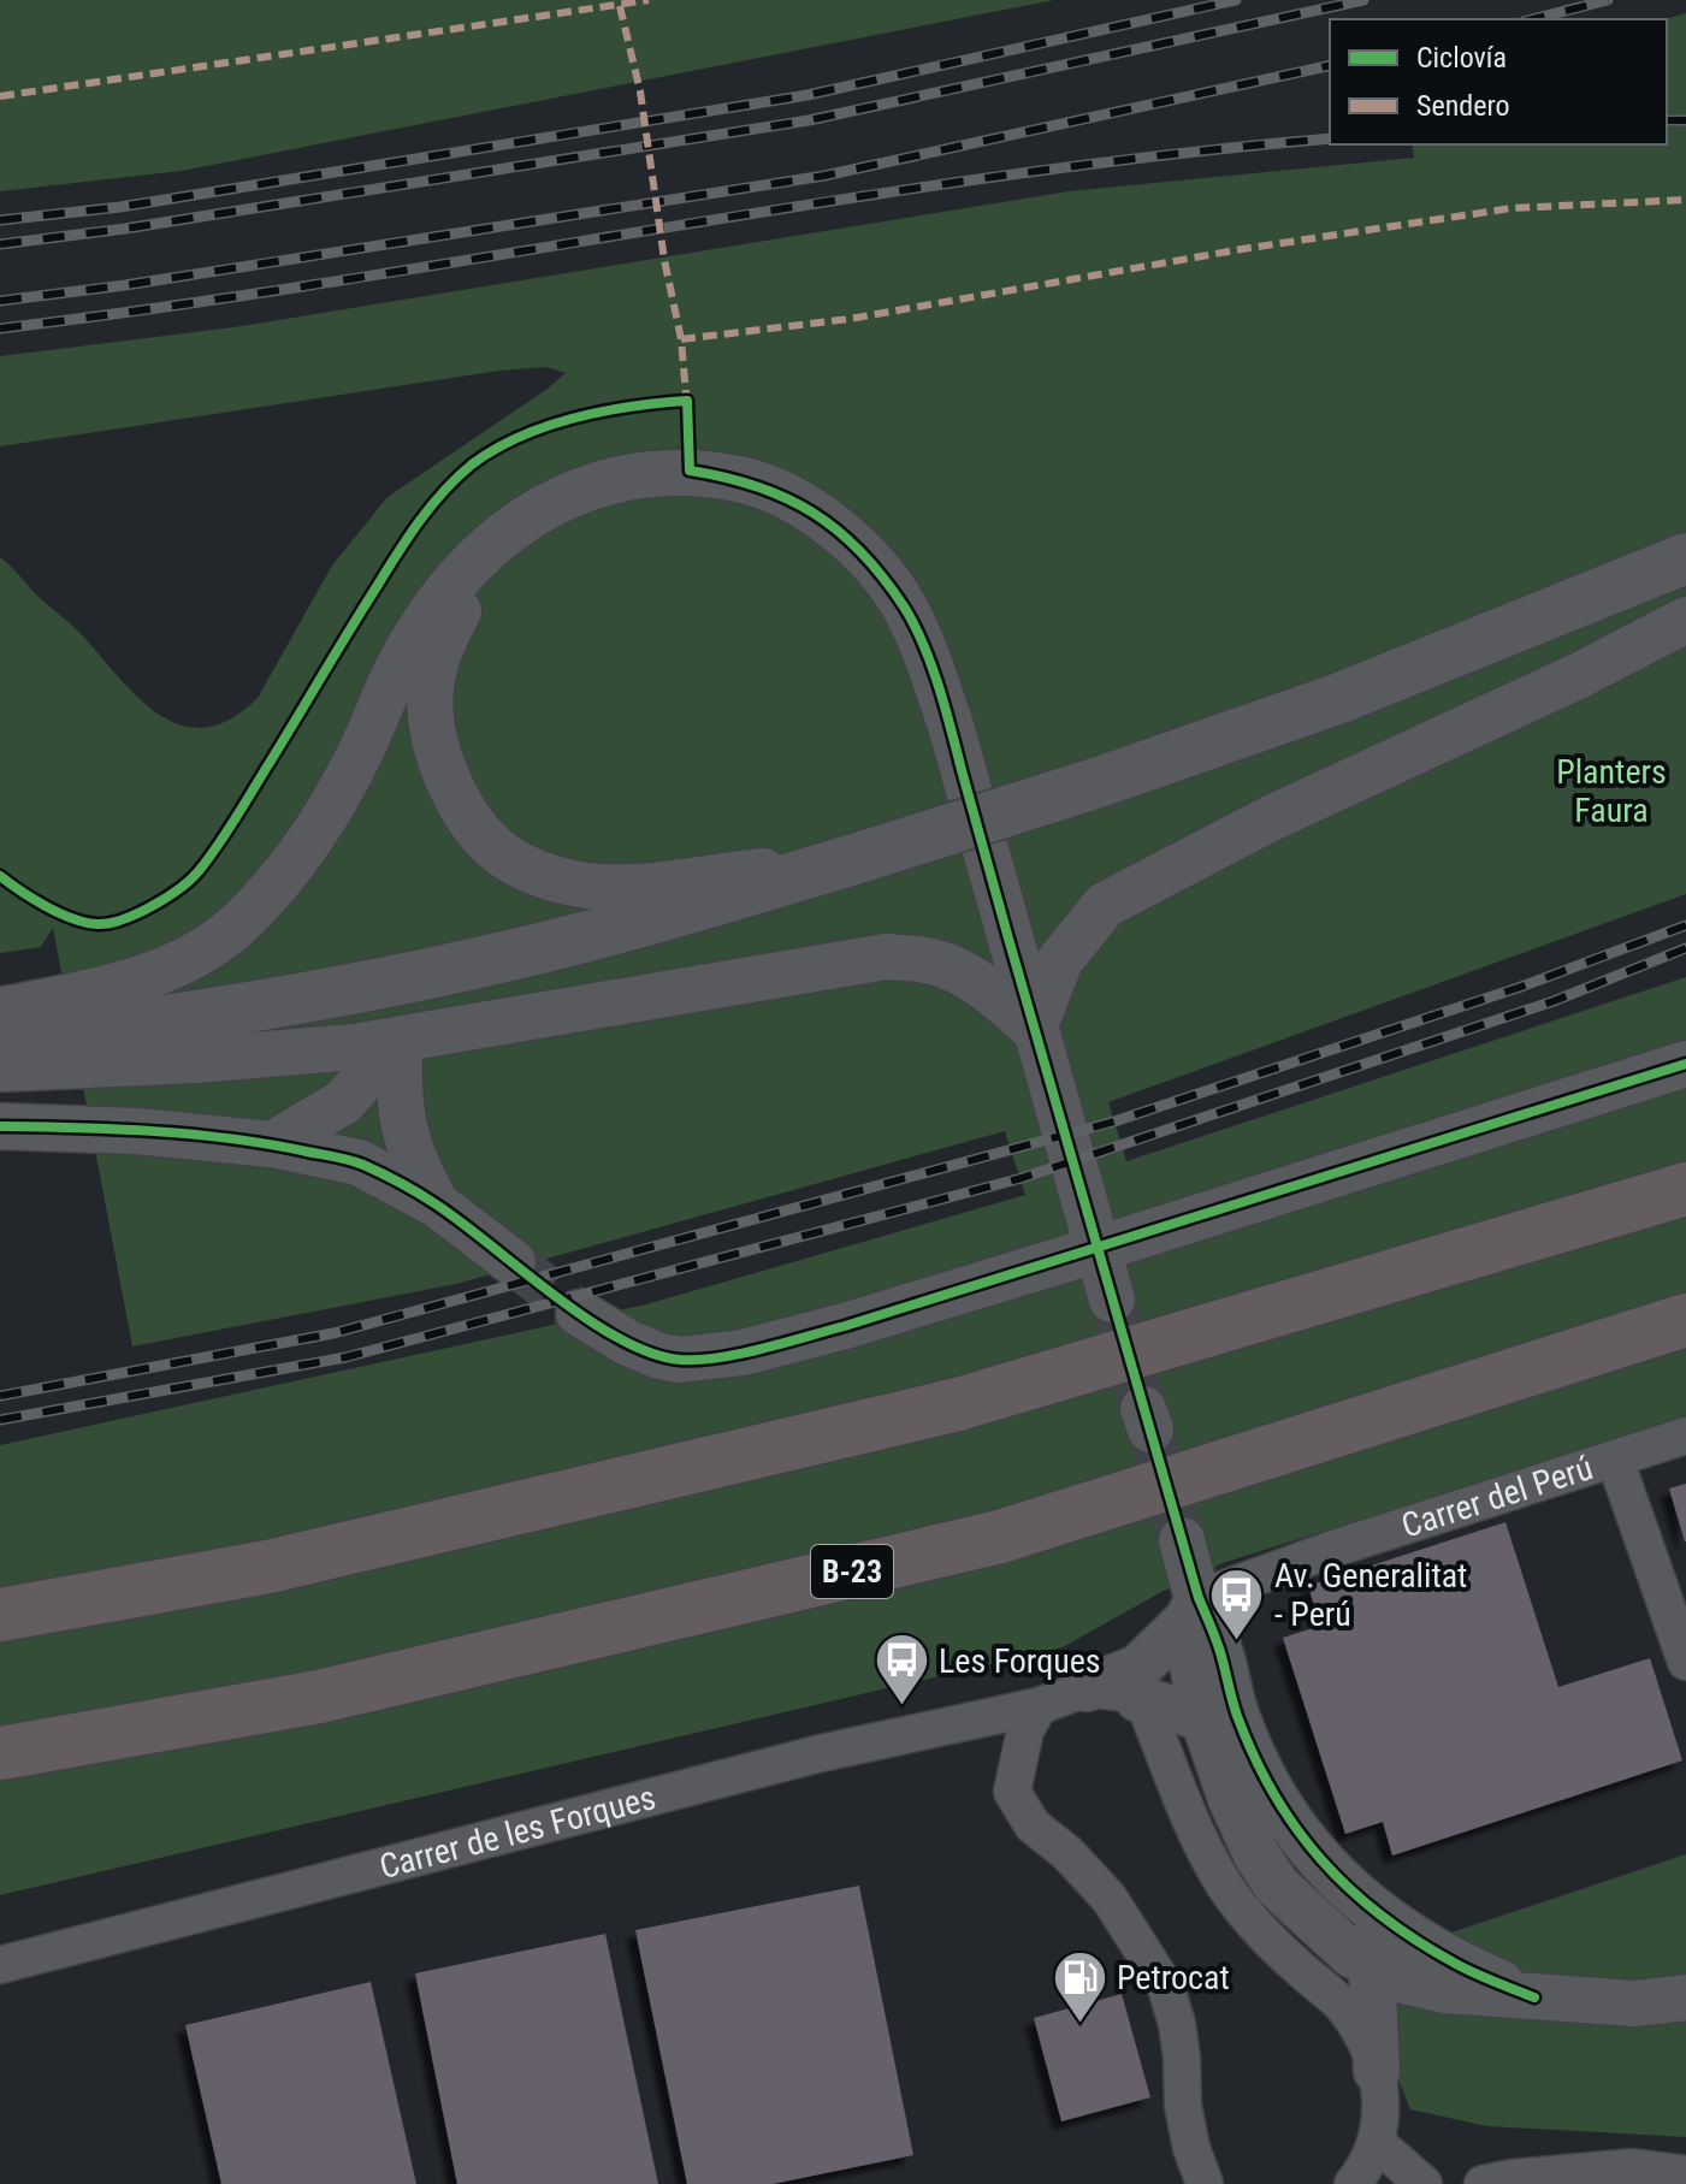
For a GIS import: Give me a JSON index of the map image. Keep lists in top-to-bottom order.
{
  "streets": {
    "highway": ["B-23"],
    "street": ["Carrer del Perú", "Carrer de les Forques"]
  },
  "parks": ["Planters Faura"],
  "places": {
    "bus stop": ["Av. Generalitat - Perú", "Les Forques"],
    "fuel station": ["Petrocat"]
  },
  "legend": ["Ciclovía", "Sendero"]
}
